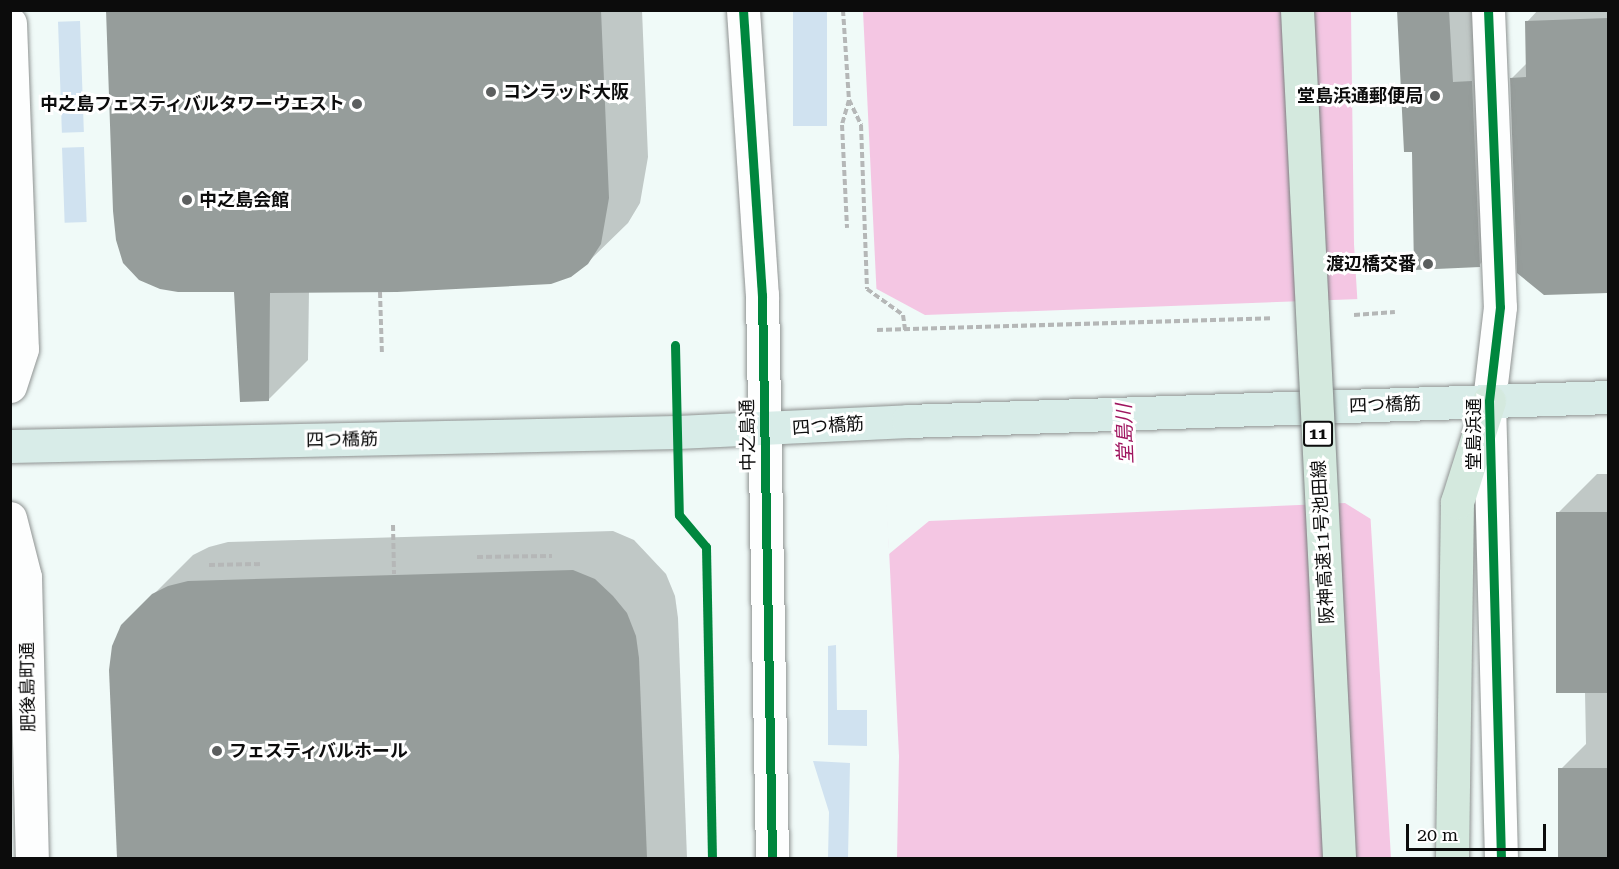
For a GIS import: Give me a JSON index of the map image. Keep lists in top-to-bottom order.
{
  "streets": {
    "highway": ["11", "阪神高速11号池田線"],
    "main road": ["四つ橋筋"],
    "street": ["堂島浜通", "中之島通", "肥後島町通"]
  },
  "crossings": [
    ["四つ橋筋", "堂島浜通"],
    ["四つ橋筋", "中之島通"]
  ],
  "water": ["堂島川"],
  "places": [
    "コンラッド大阪",
    "堂島浜通郵便局",
    "中之島フェスティバルタワーウエスト",
    "中之島会館",
    "渡辺橋交番",
    "フェスティバルホール"
  ],
  "scale_bar": "20 m"
}
